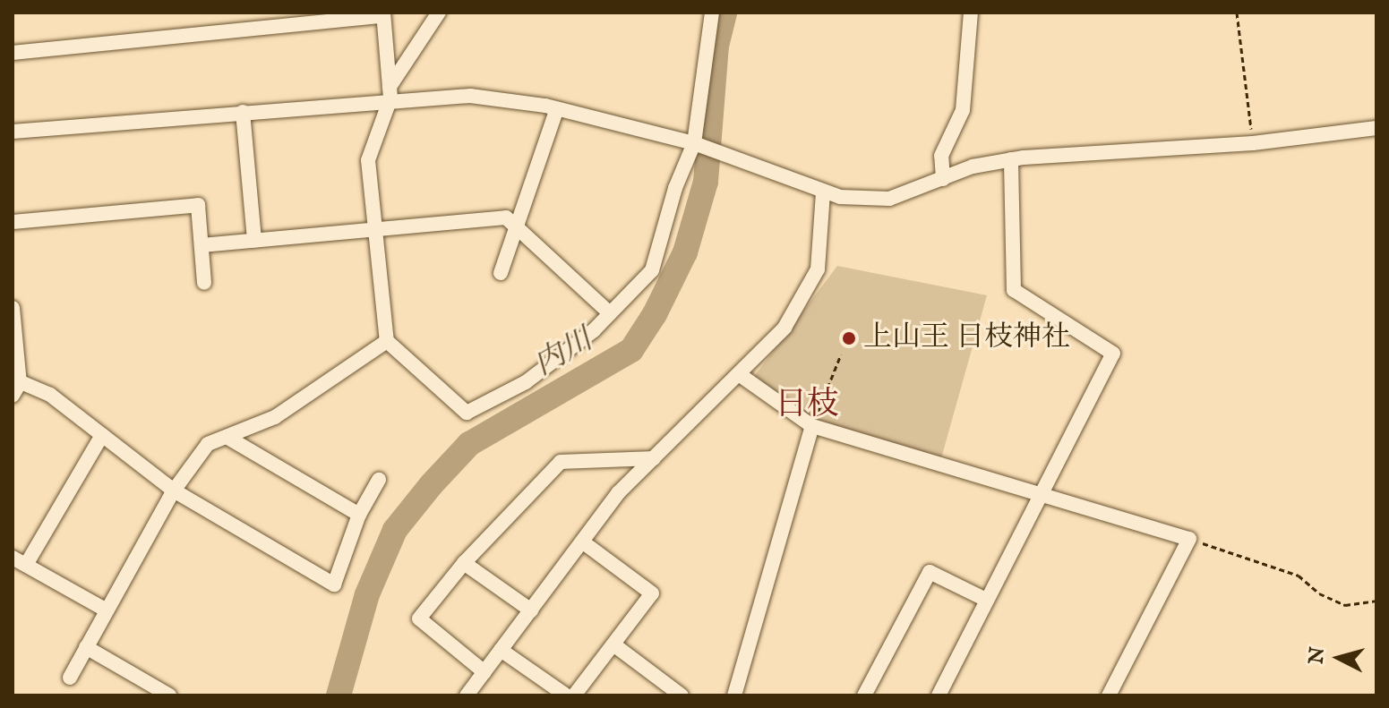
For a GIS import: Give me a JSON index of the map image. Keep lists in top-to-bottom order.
{
  "districts": ["日枝"],
  "water": ["内川"],
  "places": ["上山王 日枝神社"],
  "north": "left"
}
